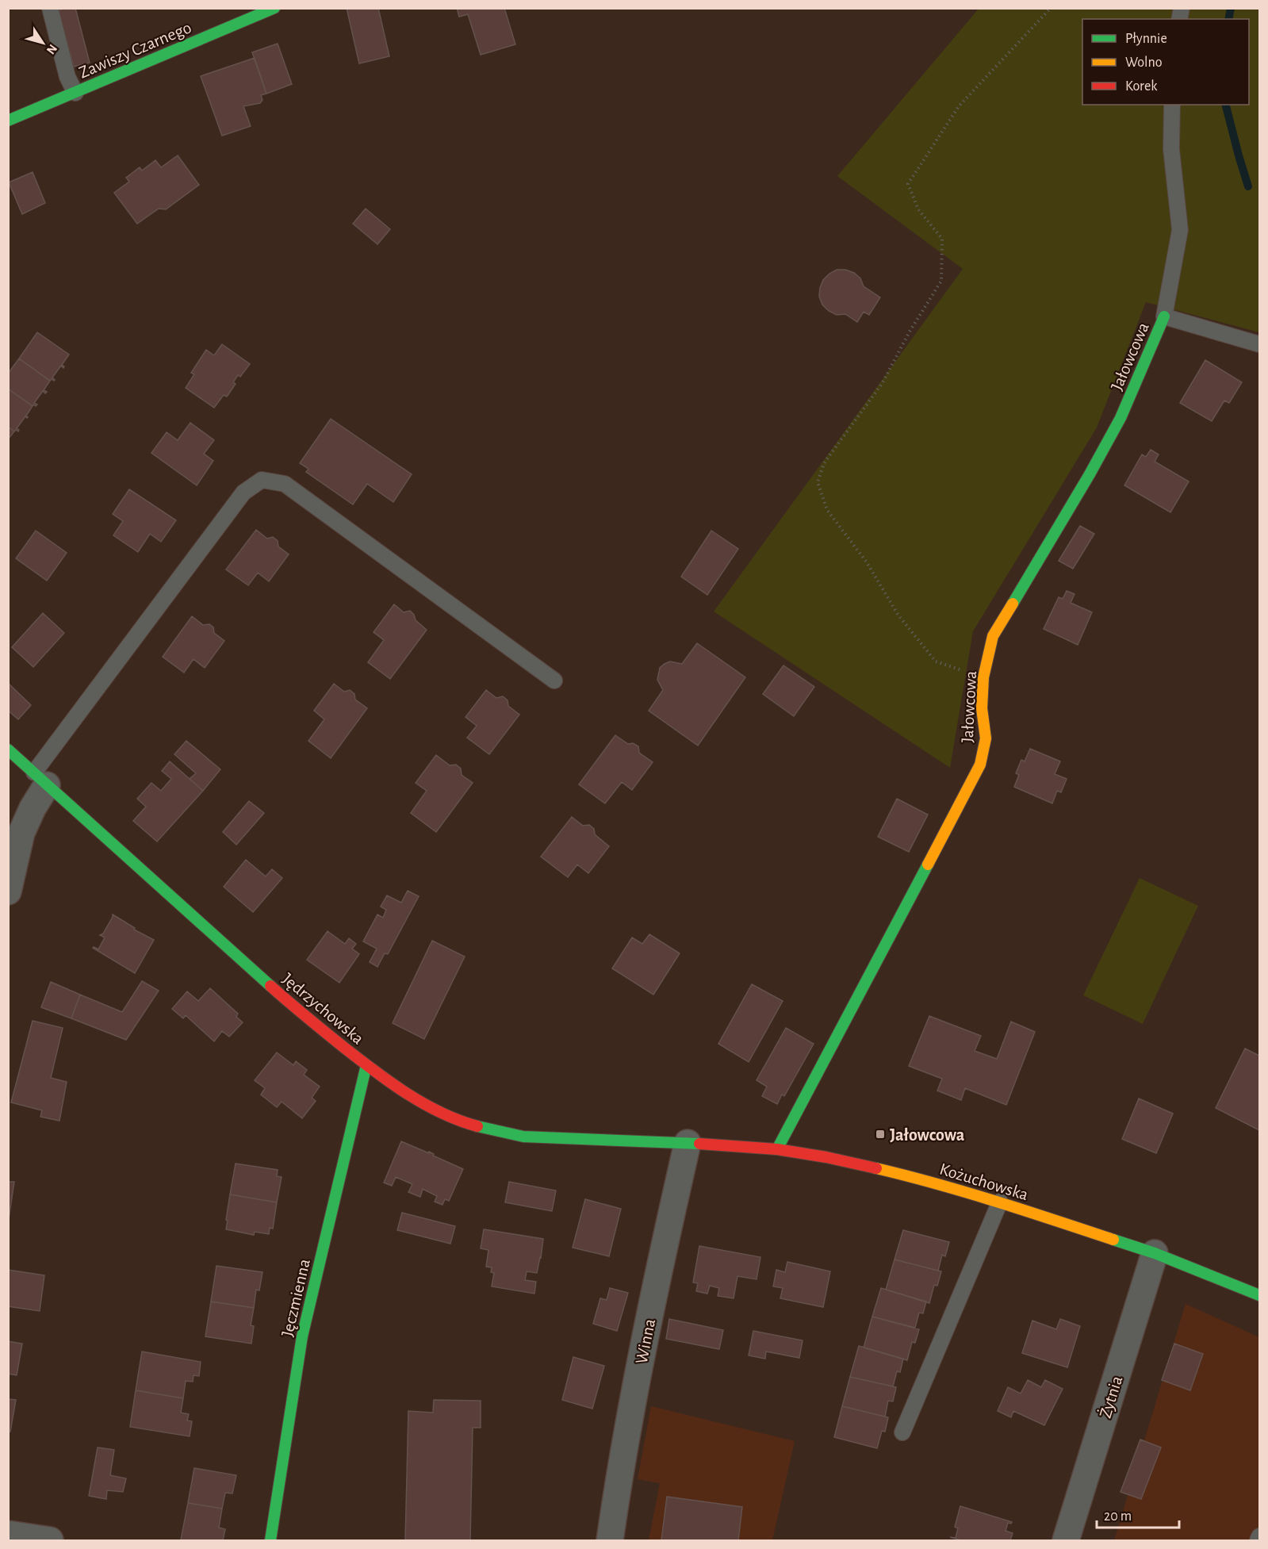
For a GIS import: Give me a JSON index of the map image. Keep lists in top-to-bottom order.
{
  "streets": {
    "street": [
      "Zawiszy Czarnego",
      "Jałowcowa",
      "Jędrzychowska",
      "Kożuchowska",
      "Jęczmienna",
      "Winna",
      "Żytnia"
    ]
  },
  "crossings": [
    ["Jałowcowa", "Kożuchowska"],
    ["Jędrzychowska", "Kożuchowska"],
    ["Jędrzychowska", "Jęczmienna"],
    ["Jędrzychowska", "Winna"],
    ["Kożuchowska", "Winna"],
    ["Kożuchowska", "Żytnia"]
  ],
  "places": {
    "transit": ["Jałowcowa"]
  },
  "legend": ["Płynnie", "Wolno", "Korek"],
  "scale_bar": "20 m",
  "north": "bottom right"
}
